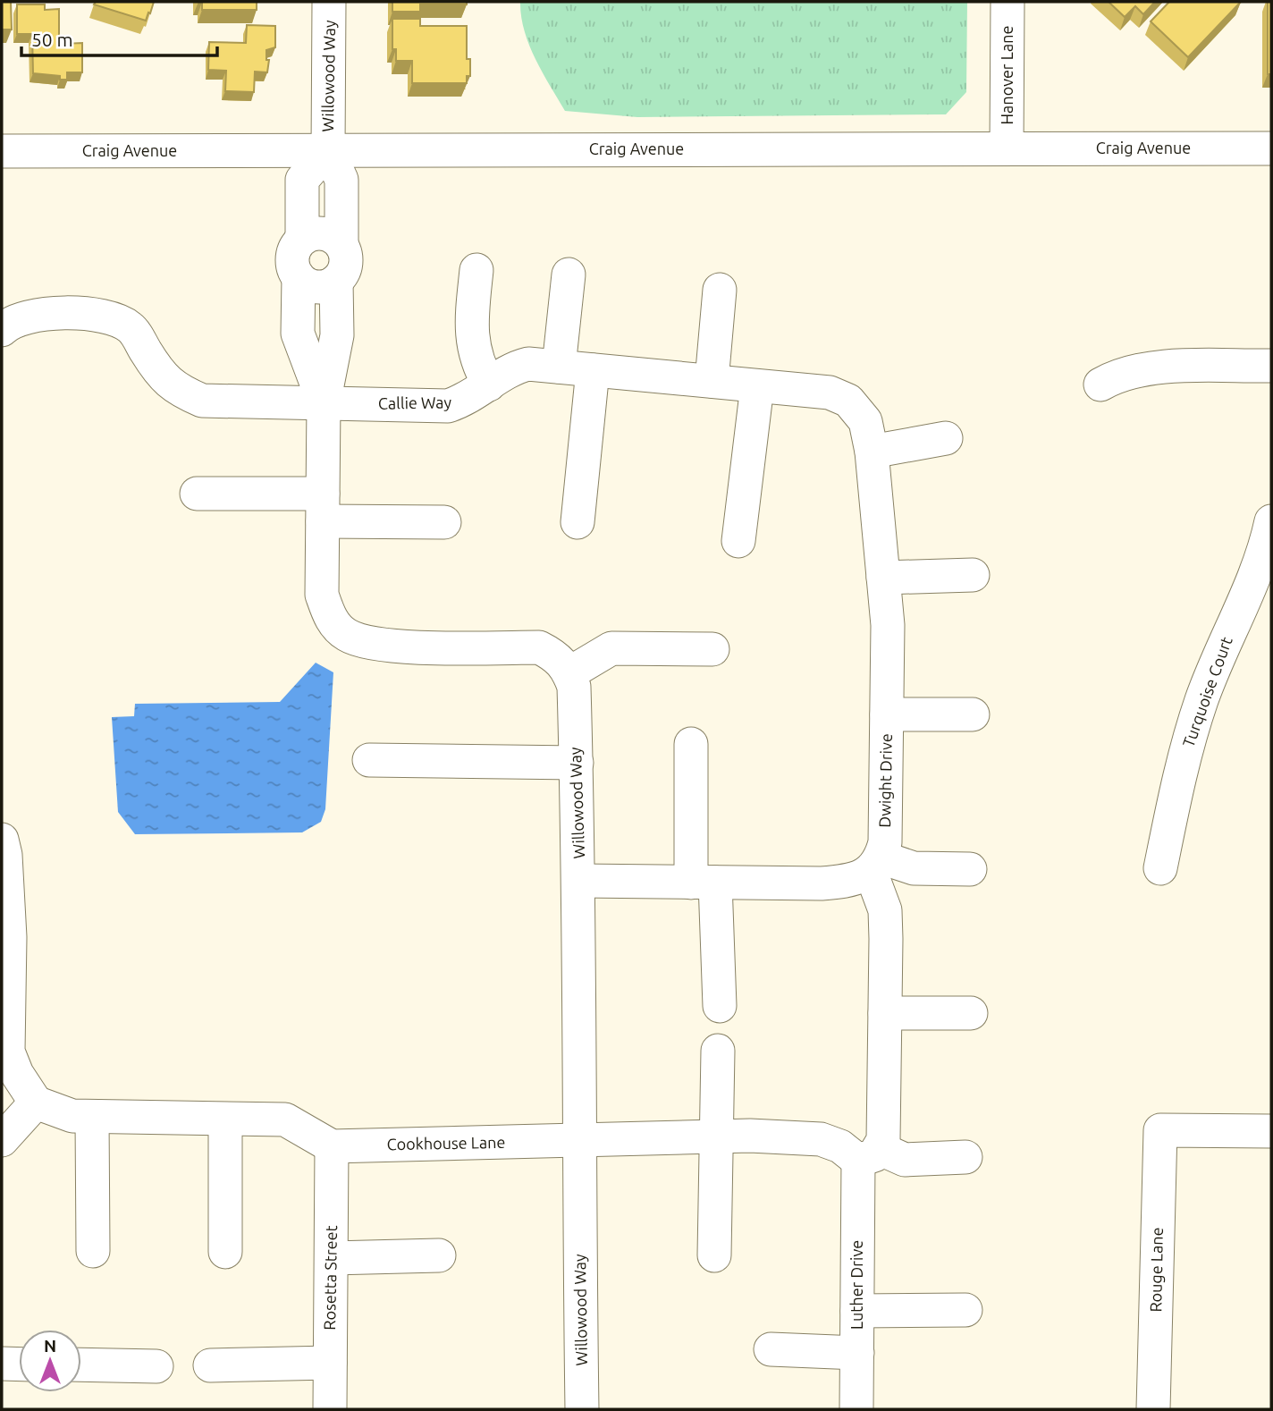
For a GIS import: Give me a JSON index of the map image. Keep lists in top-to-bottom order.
{
  "streets": {
    "street": [
      "Hanover Lane",
      "Willowood Way",
      "Craig Avenue",
      "Callie Way",
      "Turquoise Court",
      "Dwight Drive",
      "Cookhouse Lane",
      "Rouge Lane",
      "Rosetta Street",
      "Luther Drive"
    ]
  },
  "crossings": [
    ["Hanover Lane", "Craig Avenue"],
    ["Willowood Way", "Craig Avenue"],
    ["Willowood Way", "Callie Way"],
    ["Willowood Way", "Cookhouse Lane"],
    ["Callie Way", "Dwight Drive"],
    ["Dwight Drive", "Luther Drive"],
    ["Cookhouse Lane", "Rosetta Street"],
    ["Cookhouse Lane", "Luther Drive"]
  ],
  "scale_bar": "50 m",
  "north": "top"
}
